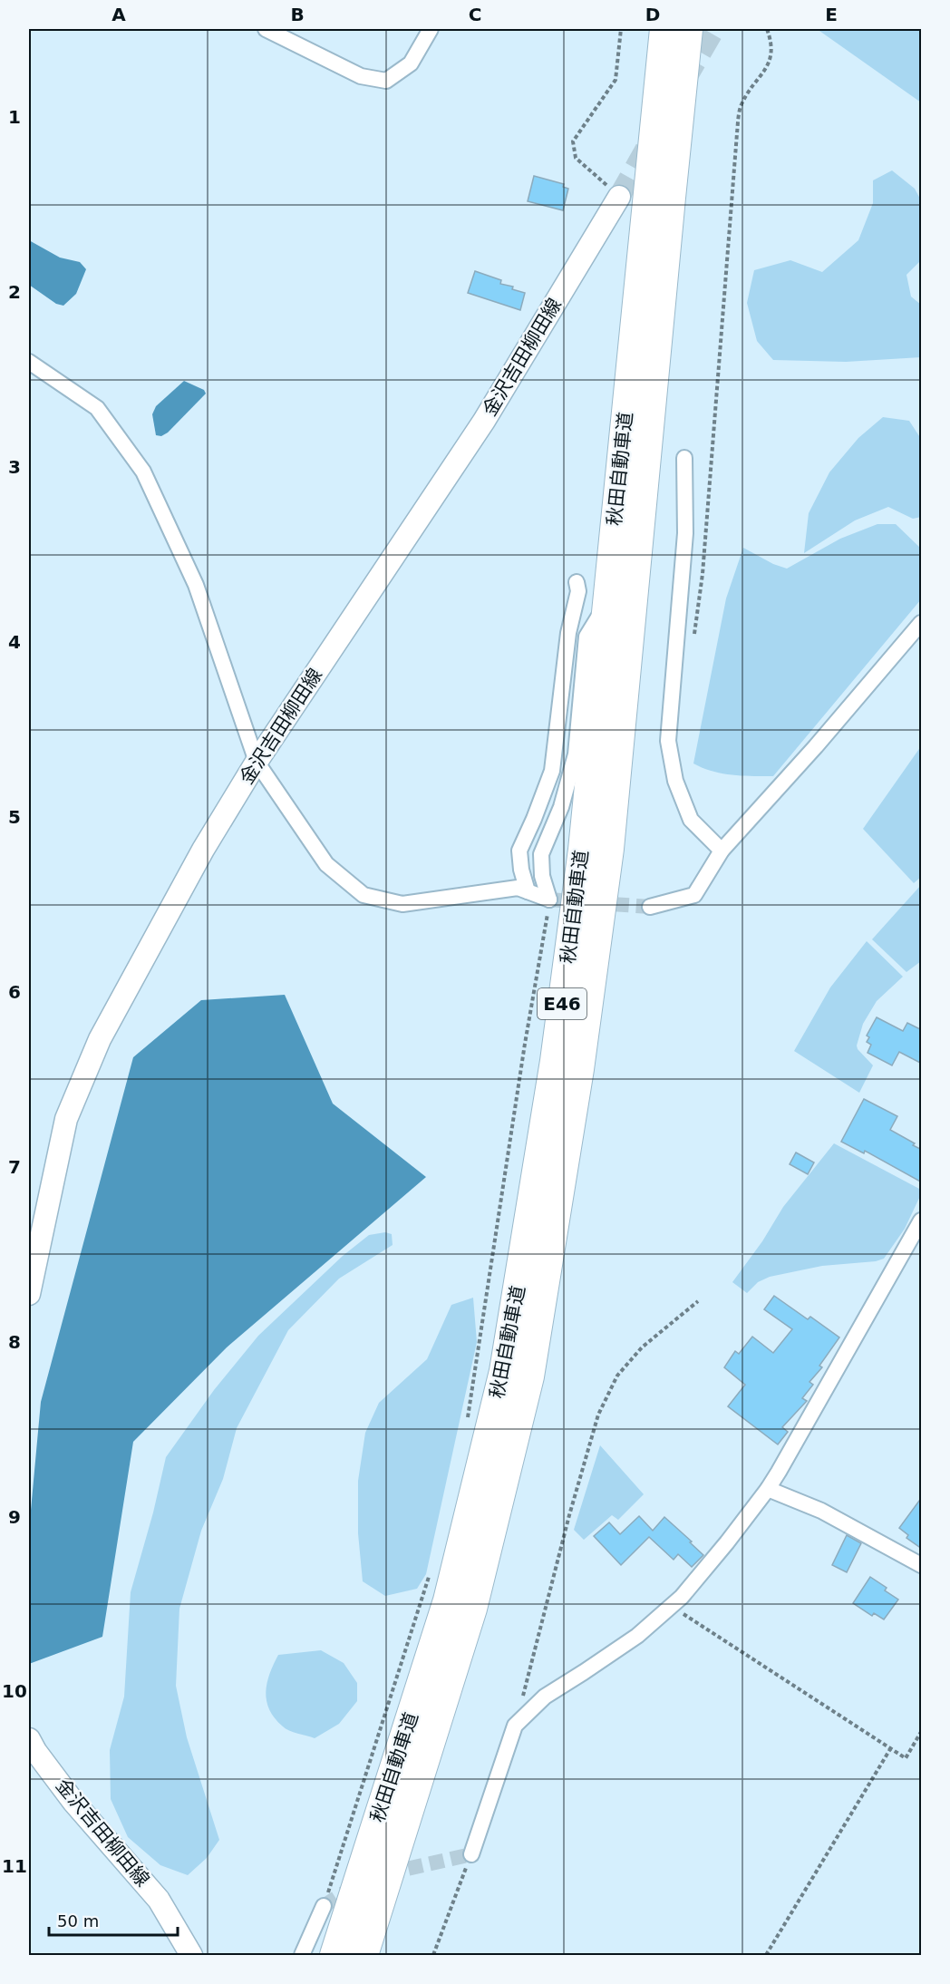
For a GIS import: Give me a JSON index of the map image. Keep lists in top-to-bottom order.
{
  "streets": {
    "highway": ["秋田自動車道", "E46"],
    "main road": ["金沢吉田柳田線"]
  },
  "scale_bar": "50 m",
  "grid": {
    "columns": [
      "A",
      "B",
      "C",
      "D",
      "E"
    ],
    "rows": [
      "1",
      "2",
      "3",
      "4",
      "5",
      "6",
      "7",
      "8",
      "9",
      "10",
      "11"
    ]
  }
}
